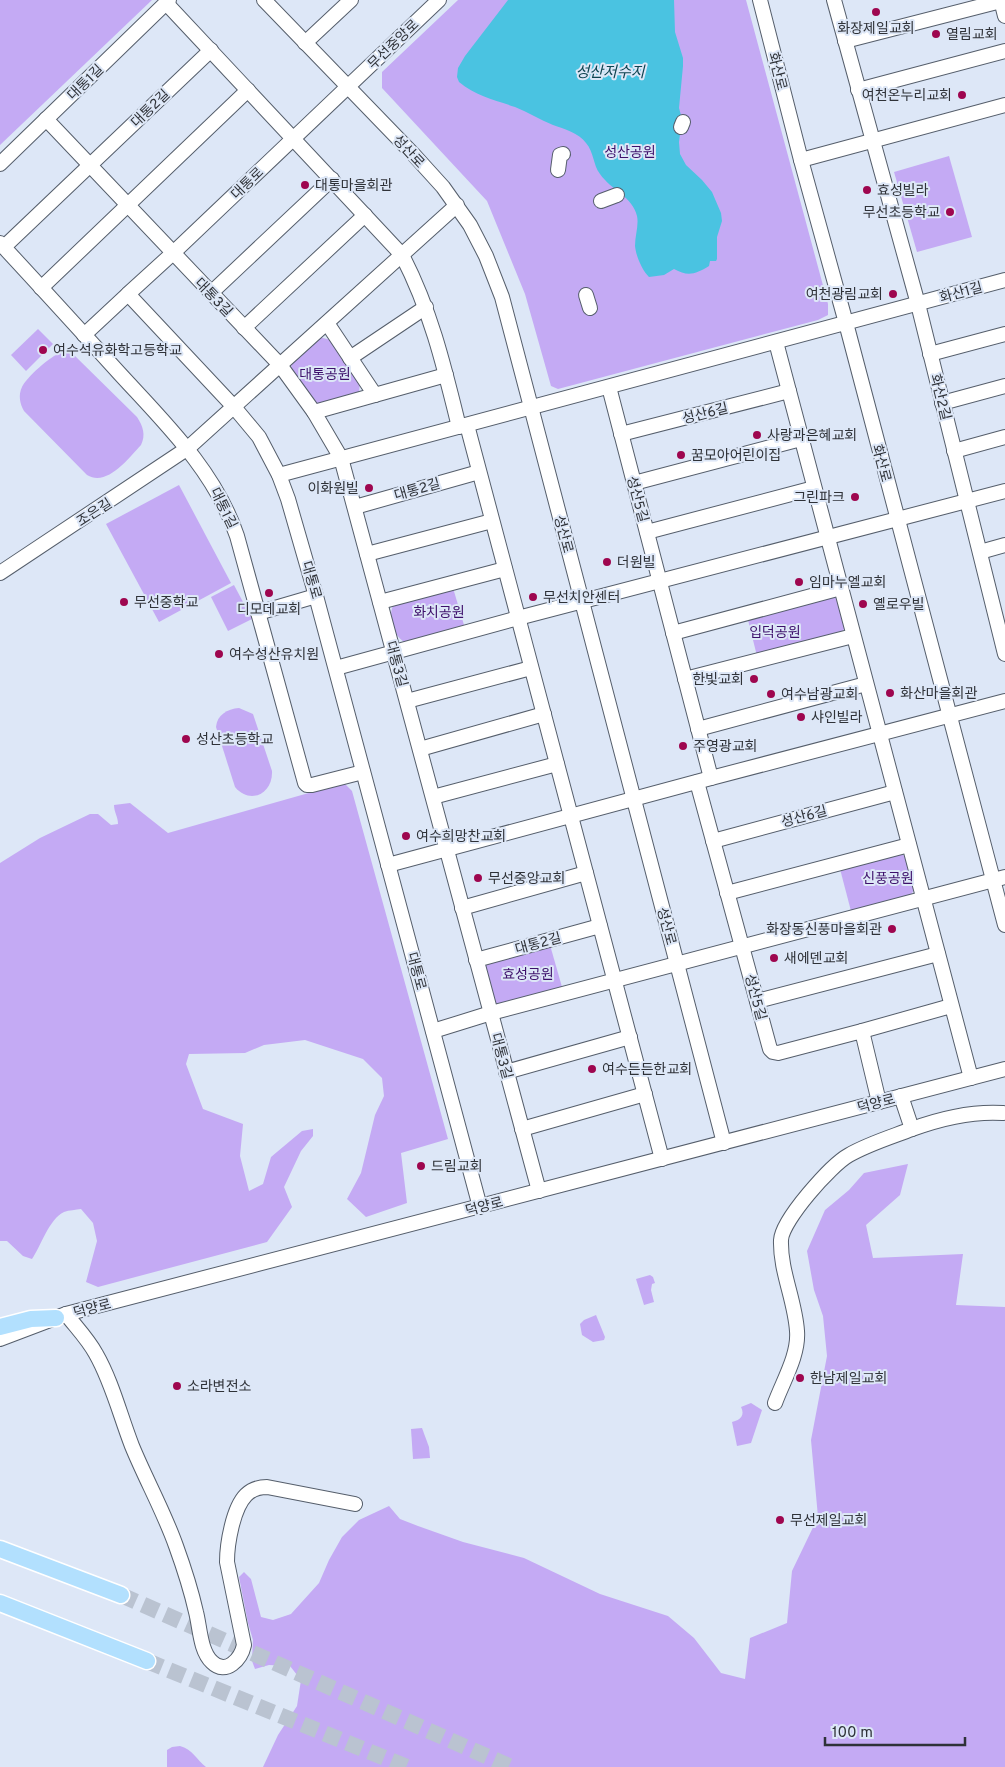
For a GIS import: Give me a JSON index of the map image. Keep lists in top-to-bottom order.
{
  "streets": {
    "street": [
      "무선중앙로",
      "화산로",
      "대통1길",
      "대통2길",
      "성산로",
      "대통로",
      "화산1길",
      "대통3길",
      "화산2길",
      "성산6길",
      "성산5길",
      "조은길",
      "덕양로"
    ]
  },
  "crossings": [
    ["무선중앙로", "성산로"],
    ["무선중앙로", "대통로"],
    ["화산로", "화산1길"],
    ["대통1길", "대통로"],
    ["대통1길", "대통3길"],
    ["대통1길", "조은길"],
    ["대통2길", "대통3길"],
    ["성산로", "대통로"],
    ["성산로", "덕양로"],
    ["대통로", "대통3길"],
    ["대통로", "조은길"],
    ["대통로", "덕양로"],
    ["화산1길", "화산2길"],
    ["대통3길", "조은길"],
    ["대통3길", "덕양로"],
    ["성산6길", "성산5길"]
  ],
  "water": ["성산저수지"],
  "parks": [
    "성산공원",
    "대통공원",
    "화치공원",
    "입덕공원",
    "신풍공원",
    "효성공원"
  ],
  "places": [
    "화장제일교회",
    "열림교회",
    "여천온누리교회",
    "대통마을회관",
    "효성빌라",
    "무선초등학교",
    "여천광림교회",
    "여수석유화학고등학교",
    "사랑과은혜교회",
    "꿈모아어린이집",
    "이화원빌",
    "그린파크",
    "더원빌",
    "임마누엘교회",
    "디모데교회",
    "무선치안센터",
    "무선중학교",
    "옐로우빌",
    "여수성산유치원",
    "한빛교회",
    "화산마을회관",
    "여수남광교회",
    "샤인빌라",
    "성산초등학교",
    "주영광교회",
    "여수희망찬교회",
    "무선중앙교회",
    "화장동신풍마을회관",
    "새에덴교회",
    "여수든든한교회",
    "드림교회",
    "한남제일교회",
    "소라변전소",
    "무선제일교회"
  ],
  "scale_bar": "100 m"
}
